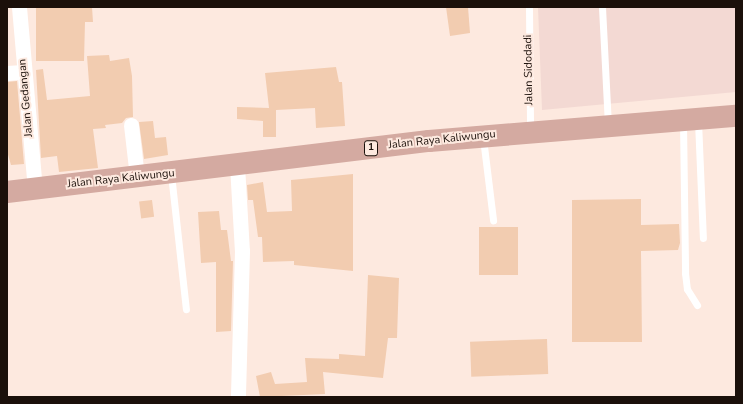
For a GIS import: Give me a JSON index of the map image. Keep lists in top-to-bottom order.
{
  "streets": {
    "main road": ["Jalan Raya Kaliwungu", "1"],
    "street": ["Jalan Gedangan"],
    "lane": ["Jalan Sidodadi"]
  },
  "crossings": [
    ["Jalan Sidodadi", "Jalan Raya Kaliwungu"],
    ["Jalan Gedangan", "Jalan Raya Kaliwungu"]
  ]
}
